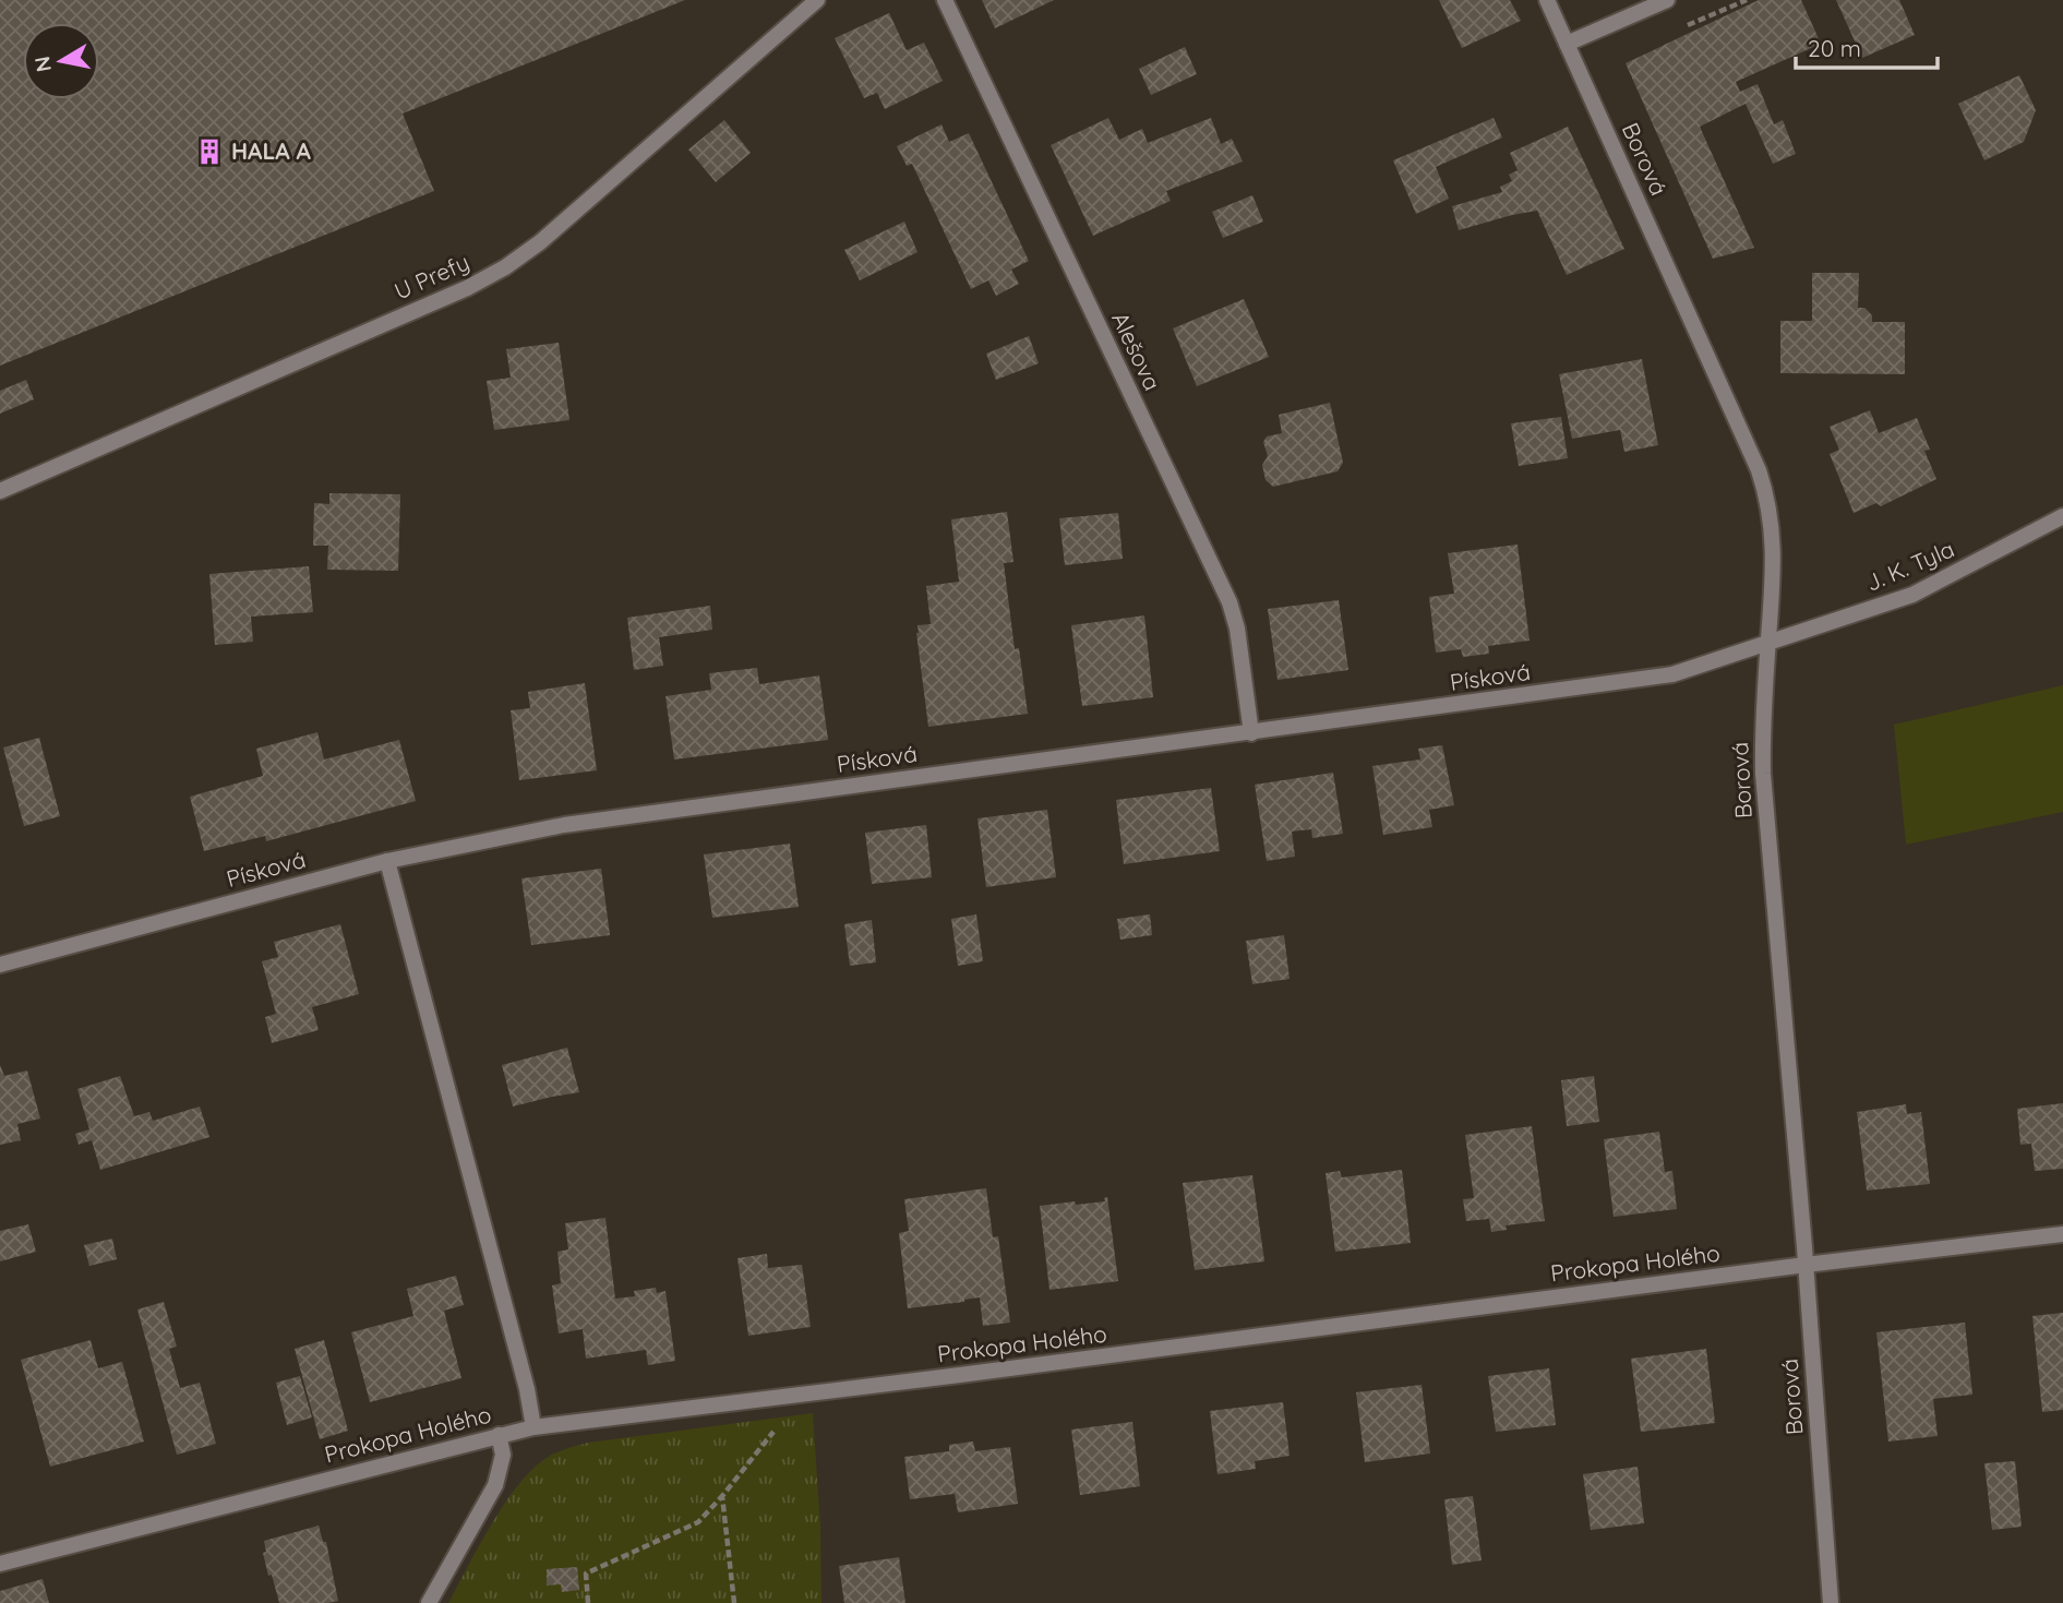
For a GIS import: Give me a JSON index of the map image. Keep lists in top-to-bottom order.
{
  "streets": {
    "street": [
      "Borová",
      "U Prefy",
      "Alešova",
      "J. K. Tyla",
      "Písková",
      "Prokopa Holého"
    ]
  },
  "crossings": [
    ["Borová", "J. K. Tyla"],
    ["Borová", "Písková"],
    ["Borová", "Prokopa Holého"],
    ["Alešova", "Písková"],
    ["J. K. Tyla", "Písková"]
  ],
  "places": {
    "building": ["HALA A"]
  },
  "scale_bar": "20 m",
  "north": "left"
}
